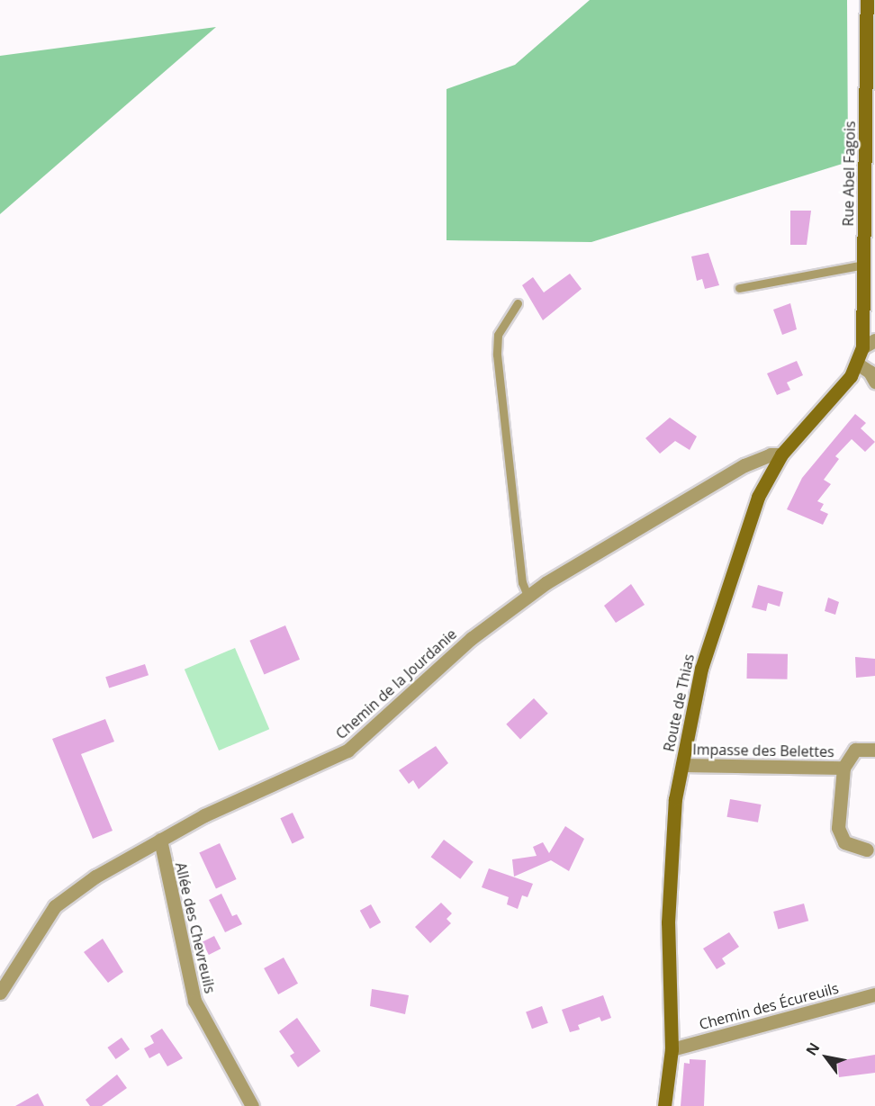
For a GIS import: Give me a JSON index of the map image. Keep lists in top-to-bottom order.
{
  "streets": {
    "street": [
      "Rue Abel Fagois",
      "Chemin de la Jourdanie",
      "Route de Thias",
      "Impasse des Belettes",
      "Allée des Chevreuils",
      "Chemin des Écureuils"
    ]
  },
  "crossings": [
    ["Rue Abel Fagois", "Route de Thias"],
    ["Chemin de la Jourdanie", "Route de Thias"],
    ["Chemin de la Jourdanie", "Allée des Chevreuils"],
    ["Route de Thias", "Impasse des Belettes"],
    ["Route de Thias", "Chemin des Écureuils"]
  ],
  "north": "top left"
}
